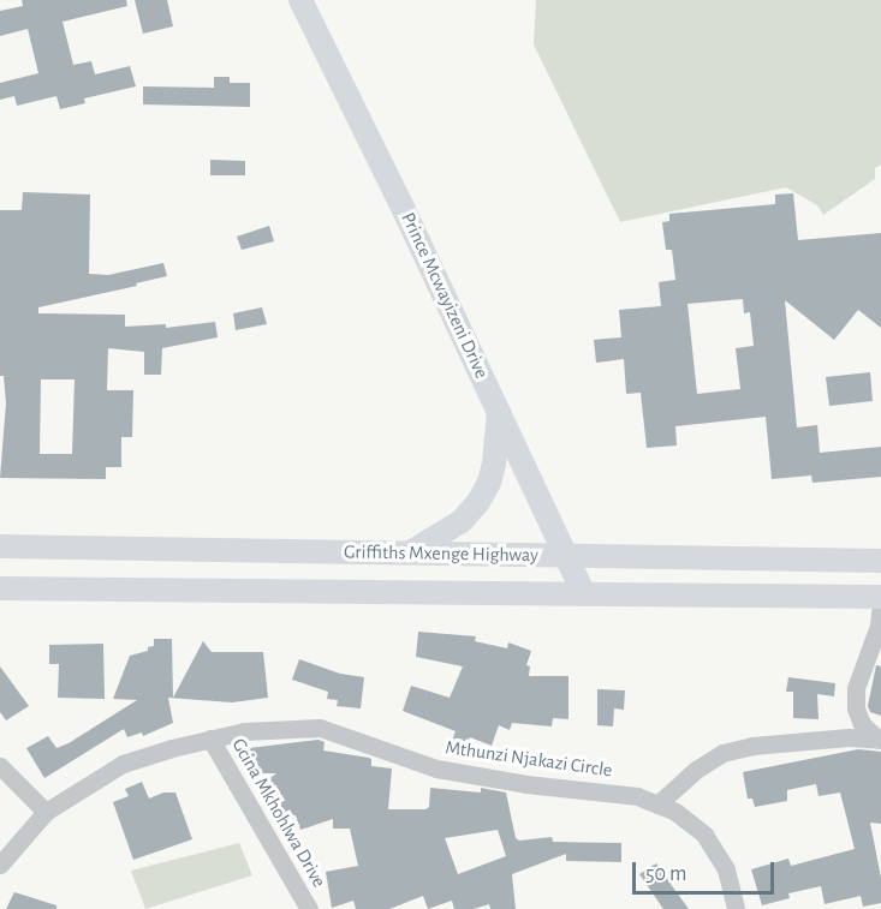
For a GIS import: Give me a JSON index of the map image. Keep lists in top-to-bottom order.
{
  "streets": {
    "street": [
      "Prince Mcwayizeni Drive",
      "Griffiths Mxenge Highway",
      "Mthunzi Njakazi Circle",
      "Gcina Mkhohlwa Drive"
    ]
  },
  "crossings": [
    ["Prince Mcwayizeni Drive", "Griffiths Mxenge Highway"],
    ["Mthunzi Njakazi Circle", "Gcina Mkhohlwa Drive"]
  ],
  "scale_bar": "50 m"
}
